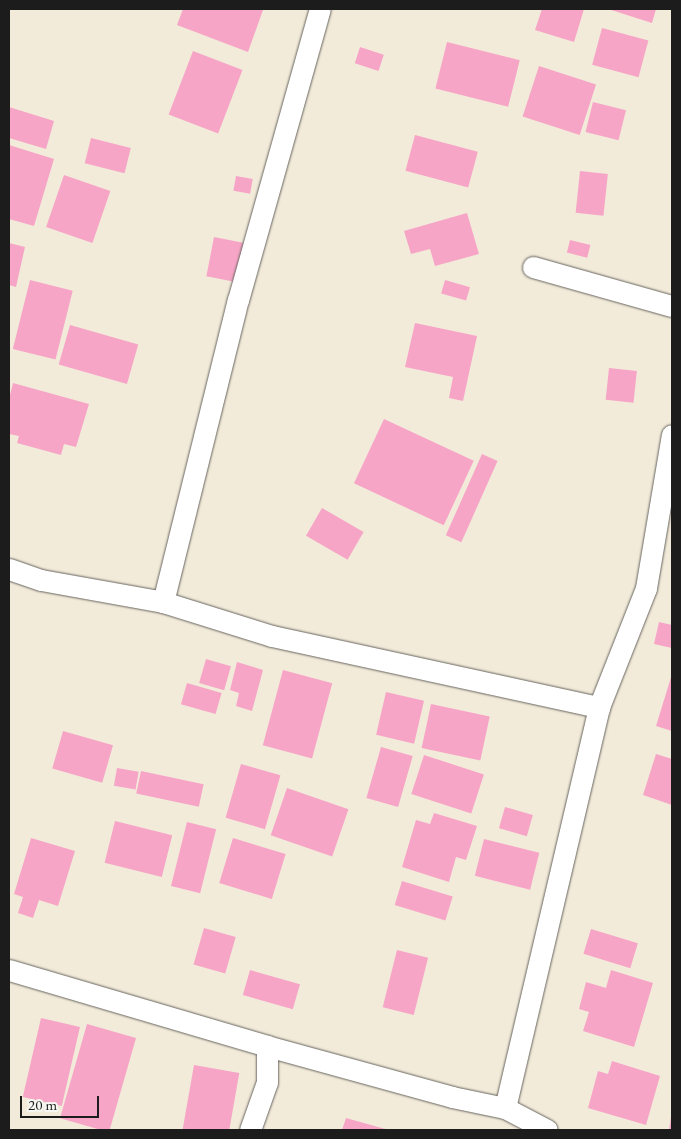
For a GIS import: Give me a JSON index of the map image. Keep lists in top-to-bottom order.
{
  "scale_bar": "20 m"
}
